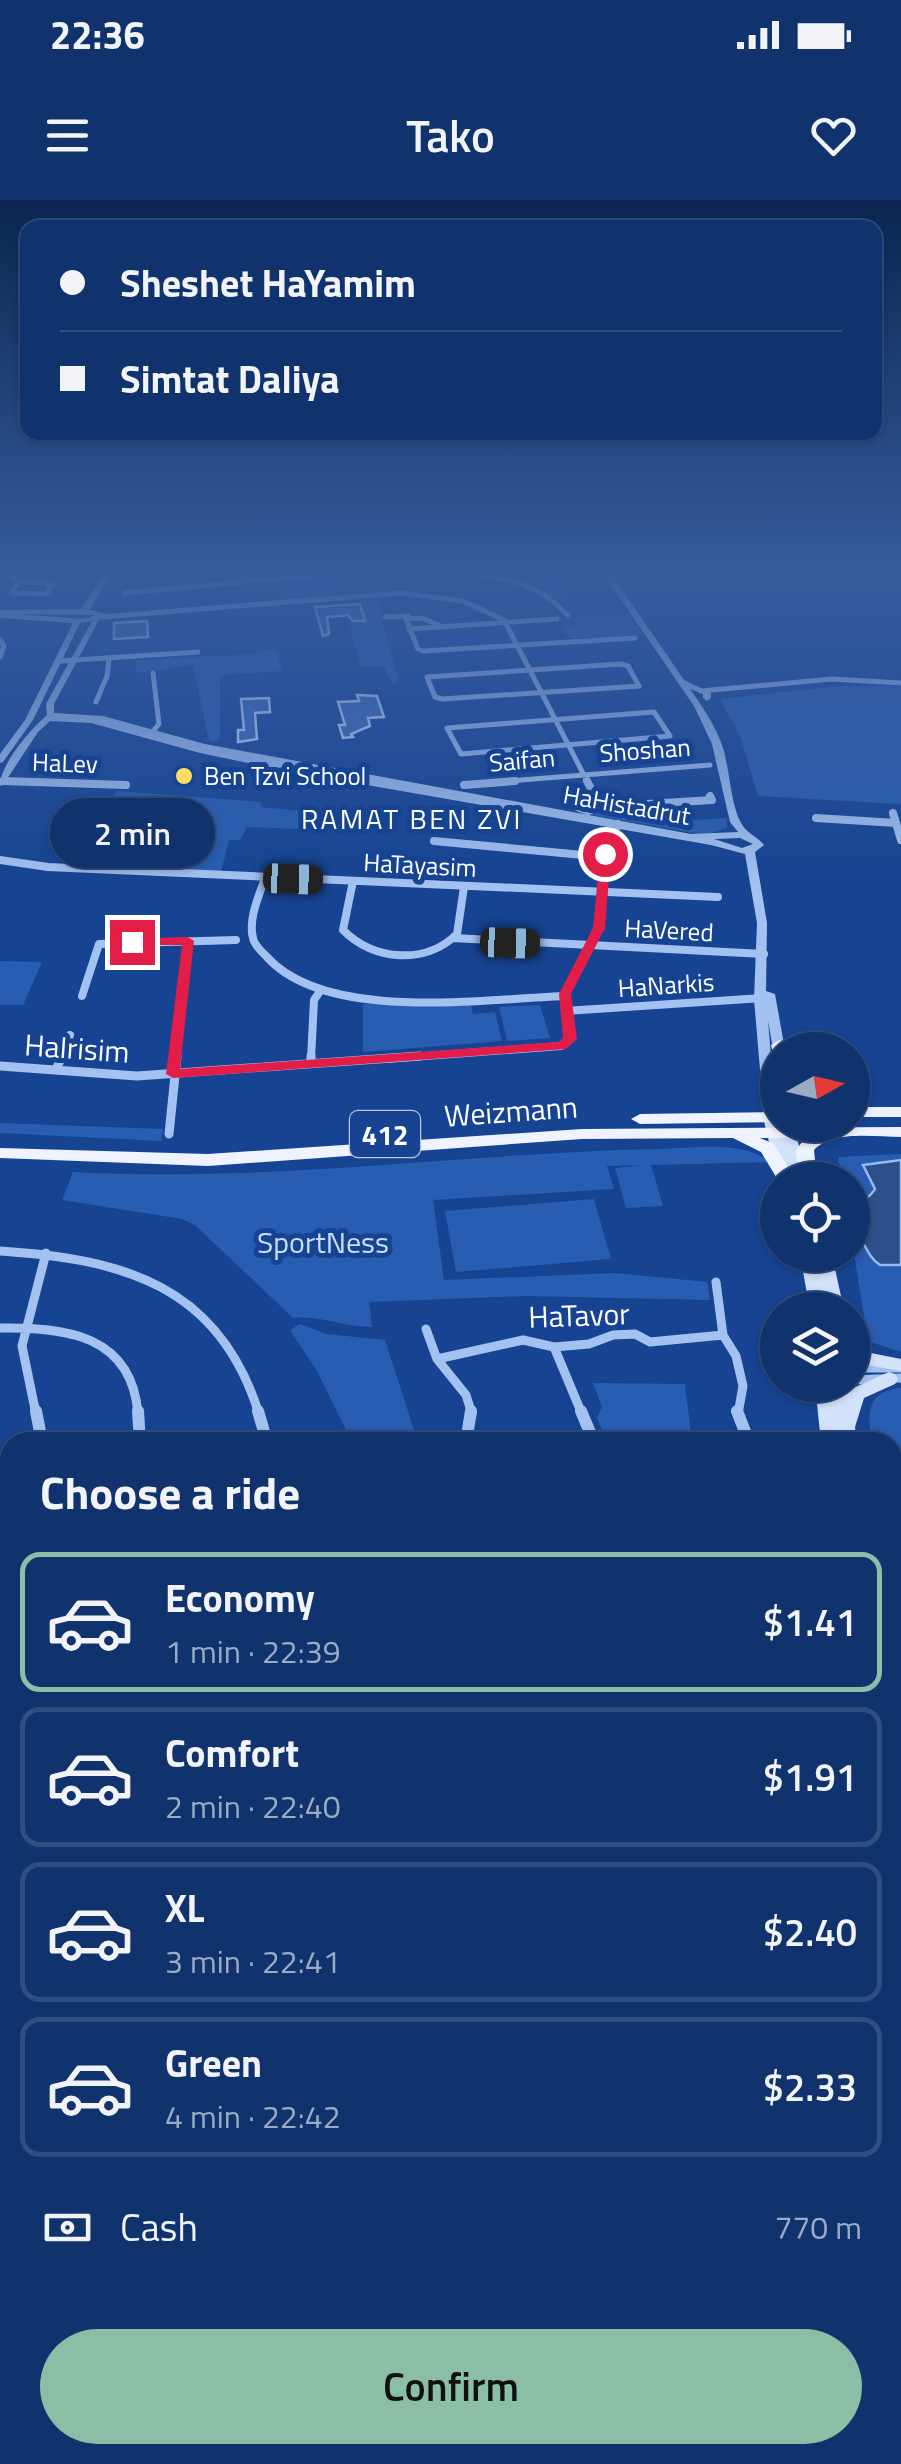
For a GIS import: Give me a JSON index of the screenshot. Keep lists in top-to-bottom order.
{
  "streets": {
    "main road": ["Weizmann", "412"],
    "street": [
      "Shoshan",
      "Saifan",
      "HaLev",
      "HaHistadrut",
      "HaTayasim",
      "HaVered",
      "HaNarkis",
      "HaIrisim",
      "HaTavor"
    ]
  },
  "crossings": [
    ["Shoshan", "Saifan"],
    ["HaNarkis", "HaIrisim"]
  ],
  "districts": ["RAMAT BEN ZVI"],
  "parks": ["SportNess"],
  "places": ["Ben Tzvi School"],
  "north": "right",
  "page": {
    "status": "22:36",
    "header": "Tako",
    "banner": ["Sheshet HaYamim", "Simtat Daliya"],
    "bubble": "2 min",
    "heading": "Choose a ride",
    "list": [
      {
        "name": "Economy",
        "note": "1 min · 22:39",
        "value": "$1.41"
      },
      {
        "name": "Comfort",
        "note": "2 min · 22:40",
        "value": "$1.91"
      },
      {
        "name": "XL",
        "note": "3 min · 22:41",
        "value": "$2.40"
      },
      {
        "name": "Green",
        "note": "4 min · 22:42",
        "value": "$2.33"
      }
    ],
    "pay": ["Cash", "770 m"],
    "buttons": "Confirm"
  }
}
